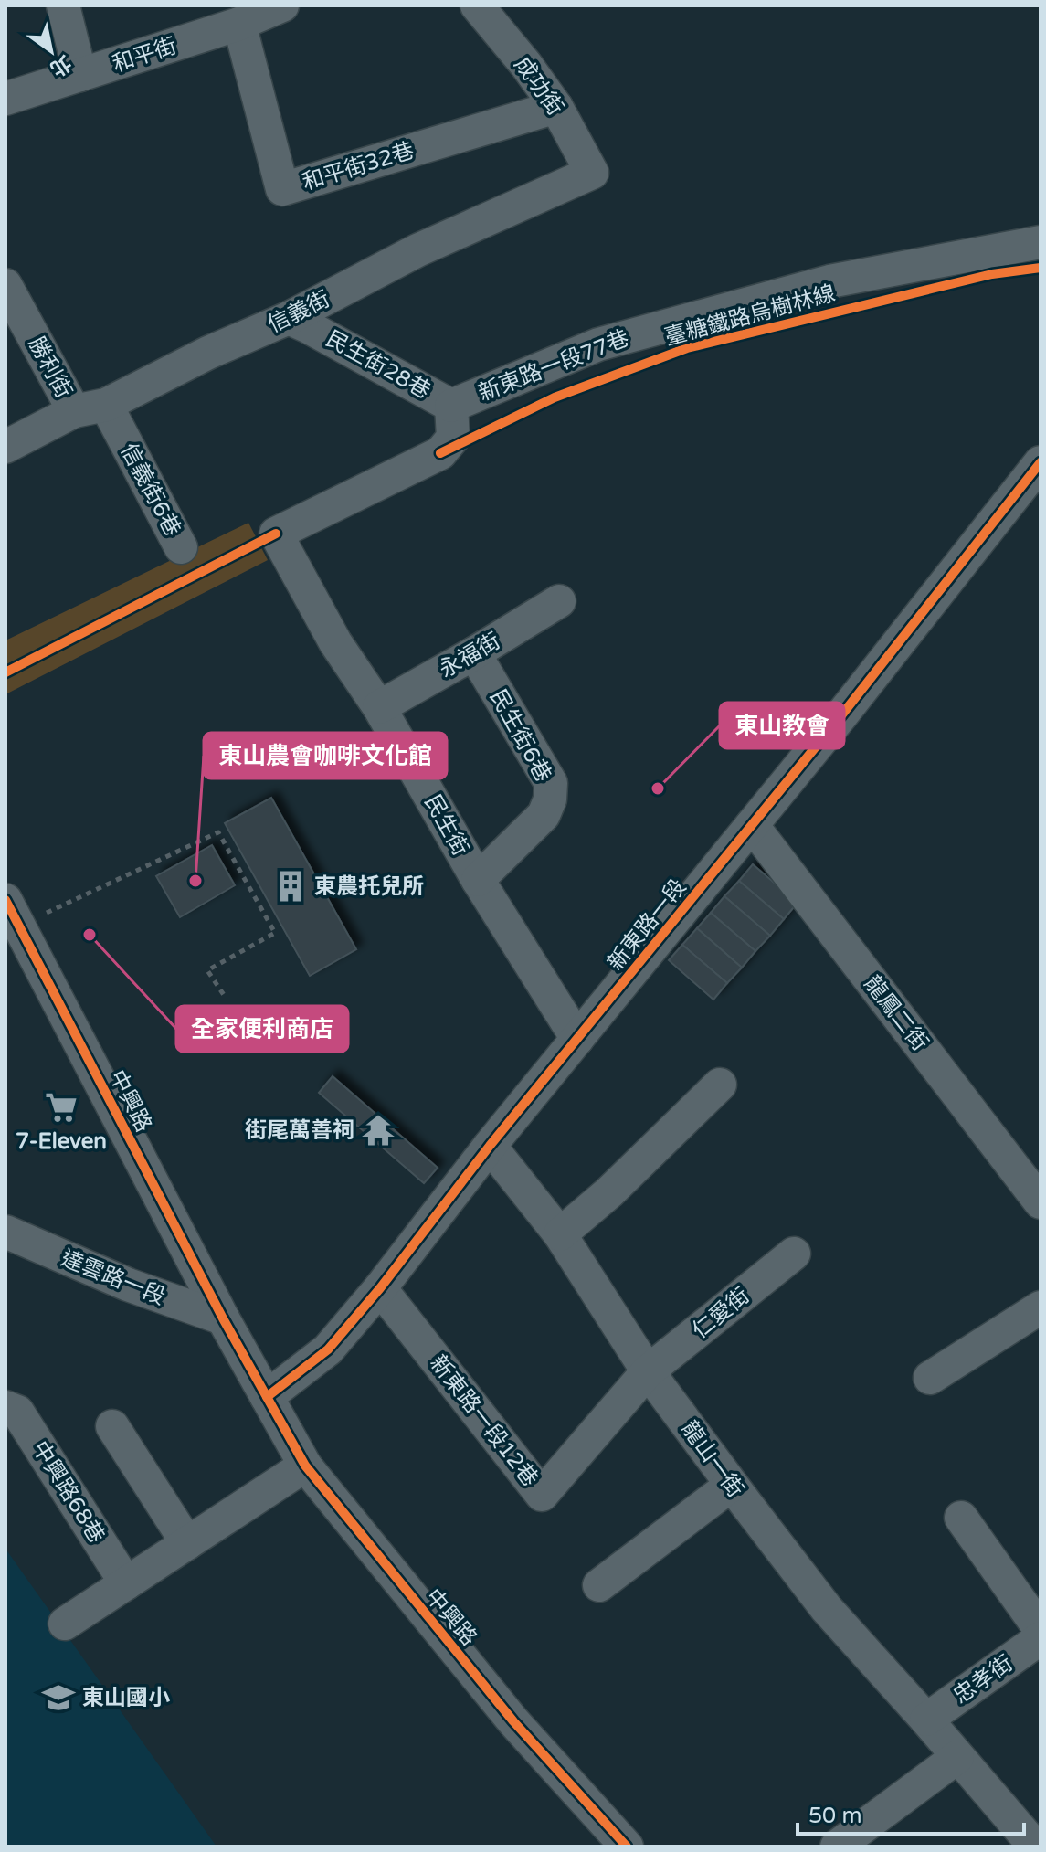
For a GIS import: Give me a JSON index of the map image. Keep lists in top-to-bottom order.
{
  "streets": {
    "street": [
      "和平街",
      "成功街",
      "和平街32巷",
      "信義街",
      "民生街28巷",
      "新東路一段77巷",
      "勝利街",
      "信義街6巷",
      "永福街",
      "民生街6巷",
      "民生街",
      "新東路一段",
      "龍鳳二街",
      "中興路",
      "達雲路一段",
      "仁愛街",
      "新東路一段12巷",
      "龍山一街",
      "中興路68巷",
      "忠孝街"
    ],
    "cycle path": ["臺糖鐵路烏樹林線"]
  },
  "crossings": [
    ["和平街", "和平街32巷"],
    ["成功街", "和平街32巷"],
    ["成功街", "信義街"],
    ["信義街", "民生街28巷"],
    ["信義街", "勝利街"],
    ["信義街", "信義街6巷"],
    ["民生街28巷", "新東路一段77巷"],
    ["民生街28巷", "民生街"],
    ["永福街", "民生街6巷"],
    ["永福街", "民生街"],
    ["民生街6巷", "民生街"],
    ["民生街", "新東路一段"],
    ["新東路一段", "龍鳳二街"],
    ["新東路一段", "中興路"],
    ["新東路一段", "新東路一段12巷"],
    ["新東路一段", "龍山一街"],
    ["中興路", "達雲路一段"],
    ["仁愛街", "新東路一段12巷"],
    ["仁愛街", "龍山一街"],
    ["新東路一段12巷", "龍山一街"],
    ["龍山一街", "忠孝街"]
  ],
  "places": {
    "other": ["東山教會", "東山農會咖啡文化館", "全家便利商店"],
    "building": ["東農托兒所"],
    "supermarket": ["7-Eleven"],
    "temple": ["街尾萬善祠"],
    "school or university": ["東山國小"]
  },
  "scale_bar": "50 m",
  "north": "bottom right"
}
